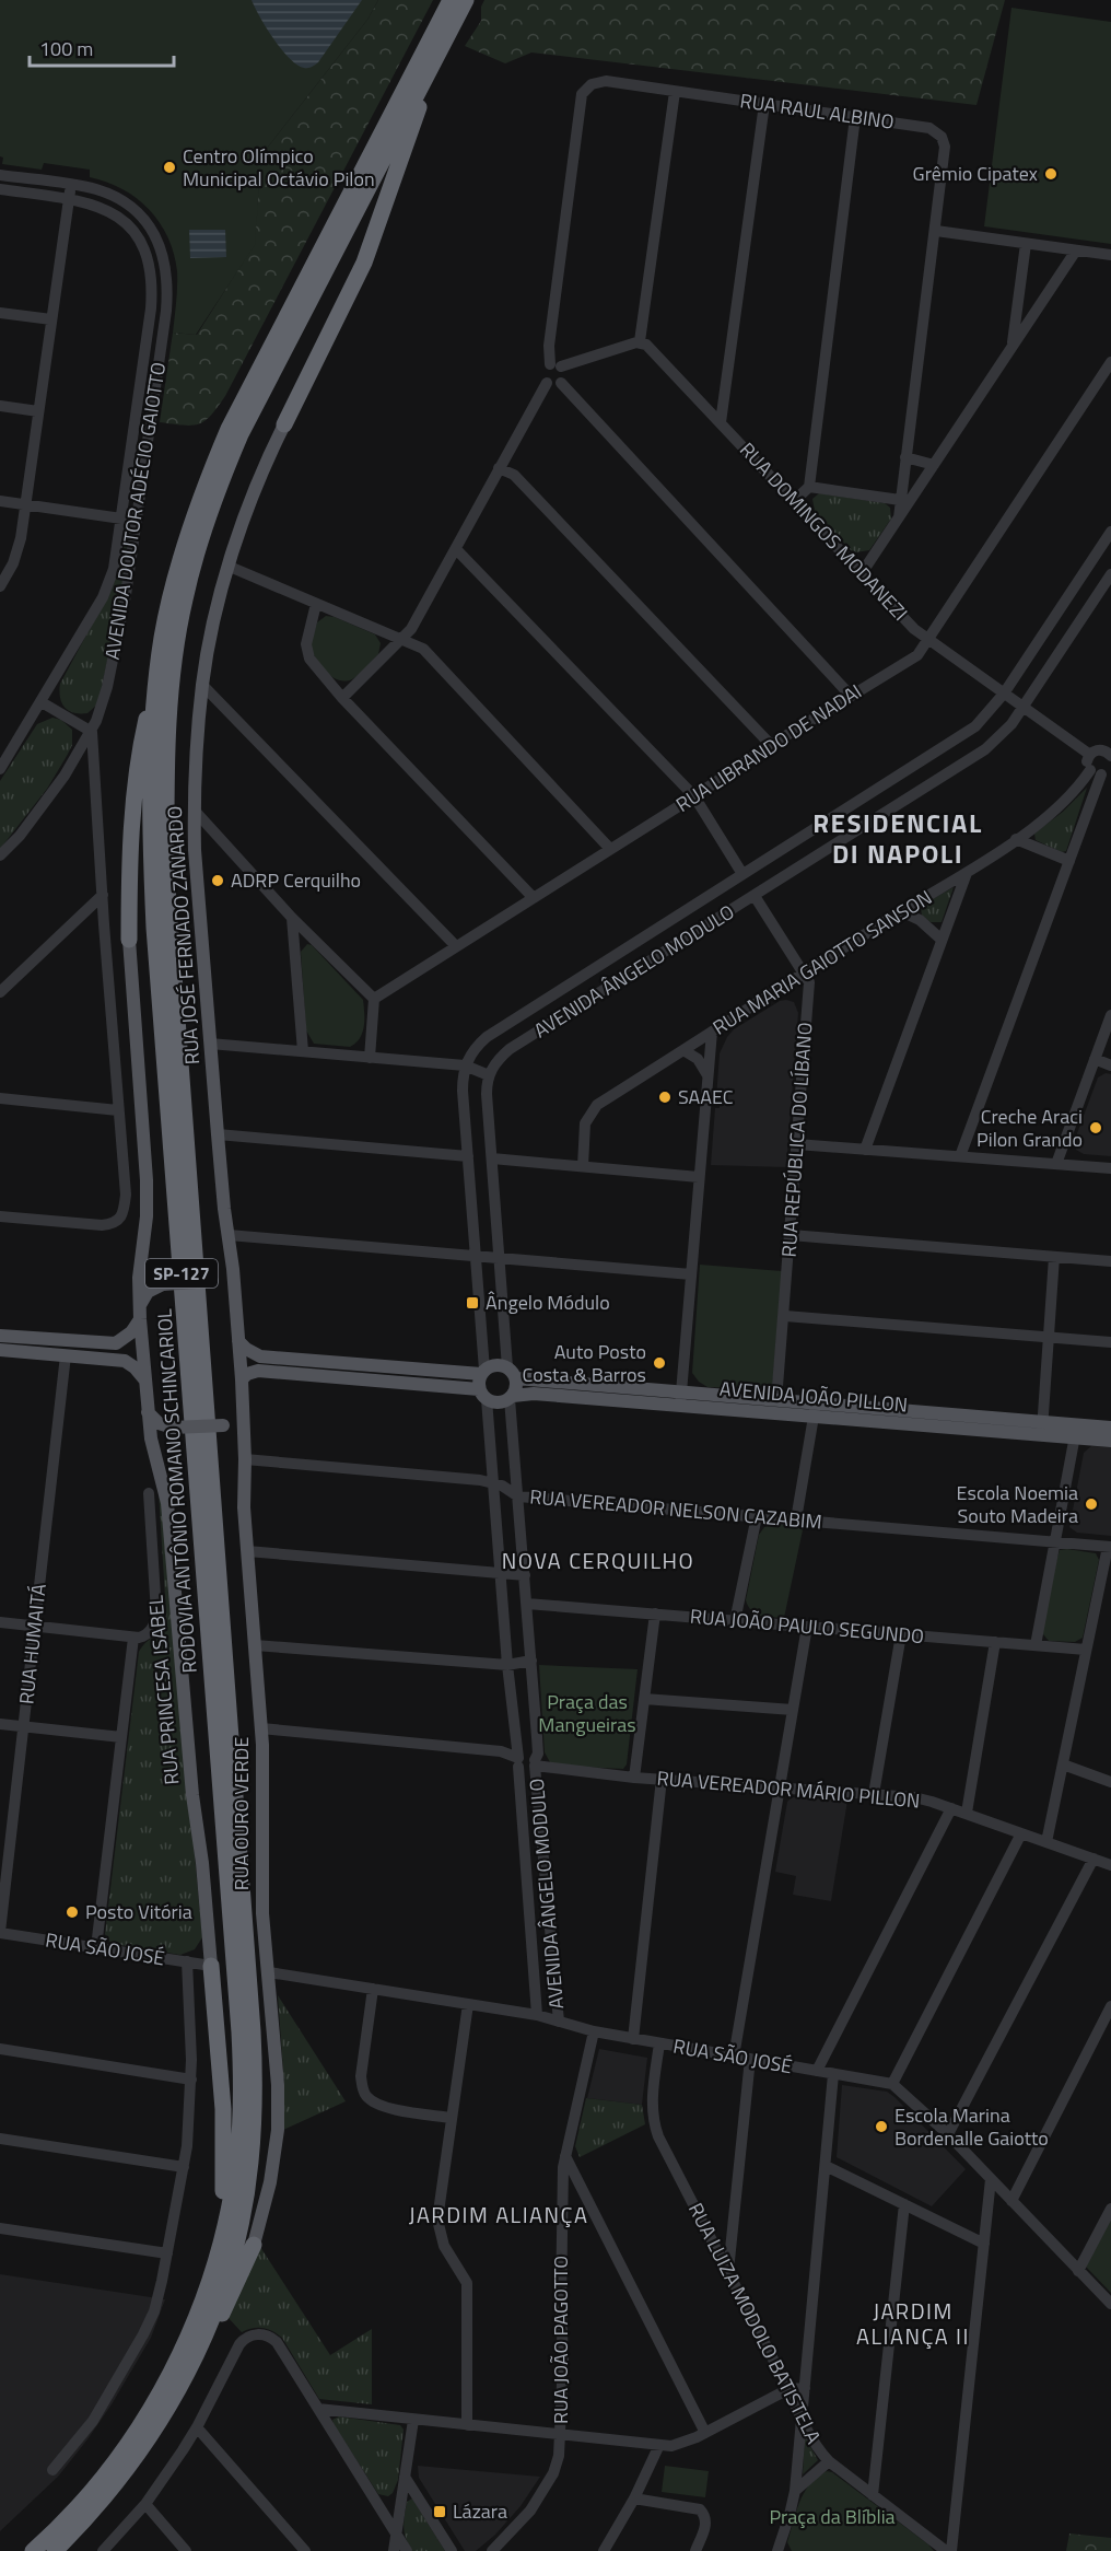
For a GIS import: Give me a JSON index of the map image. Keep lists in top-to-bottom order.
{
  "streets": {
    "highway": ["SP-127", "RODOVIA ANTÔNIO ROMANO SCHINCARIOL"],
    "main road": [
      "RUA JOSÉ FERNADO ZANARDO",
      "AVENIDA JOÃO PILLON",
      "RUA PRINCESA ISABEL",
      "RUA OURO VERDE"
    ],
    "street": [
      "RUA RAUL ALBINO",
      "AVENIDA DOUTOR ADÉCIO GAIOTTO",
      "RUA DOMINGOS MODANEZI",
      "RUA LIBRANDO DE NADAI",
      "RUA MARIA GAIOTTO SANSON",
      "AVENIDA ÂNGELO MODULO",
      "RUA REPÚBLICA DO LÍBANO",
      "RUA VEREADOR NELSON CAZABIM",
      "RUA JOÃO PAULO SEGUNDO",
      "RUA HUMAITÁ",
      "RUA VEREADOR MÁRIO PILLON",
      "RUA SÃO JOSÉ",
      "RUA LUIZA MODOLO BATISTELA",
      "RUA JOÃO PAGOTTO"
    ]
  },
  "crossings": [
    ["RUA DOMINGOS MODANEZI", "RUA LIBRANDO DE NADAI"],
    ["RUA DOMINGOS MODANEZI", "AVENIDA ÂNGELO MODULO"],
    ["RUA JOSÉ FERNADO ZANARDO", "RUA PRINCESA ISABEL"],
    ["RUA JOSÉ FERNADO ZANARDO", "RUA OURO VERDE"],
    ["RUA MARIA GAIOTTO SANSON", "RUA REPÚBLICA DO LÍBANO"],
    ["AVENIDA ÂNGELO MODULO", "RUA REPÚBLICA DO LÍBANO"],
    ["AVENIDA ÂNGELO MODULO", "AVENIDA JOÃO PILLON"],
    ["AVENIDA ÂNGELO MODULO", "RUA VEREADOR NELSON CAZABIM"],
    ["AVENIDA ÂNGELO MODULO", "RUA JOÃO PAULO SEGUNDO"],
    ["AVENIDA ÂNGELO MODULO", "RUA VEREADOR MÁRIO PILLON"],
    ["AVENIDA ÂNGELO MODULO", "RUA SÃO JOSÉ"],
    ["RUA REPÚBLICA DO LÍBANO", "AVENIDA JOÃO PILLON"],
    ["RUA VEREADOR NELSON CAZABIM", "RUA OURO VERDE"],
    ["RUA HUMAITÁ", "RUA SÃO JOSÉ"],
    ["RUA PRINCESA ISABEL", "RUA OURO VERDE"],
    ["RUA PRINCESA ISABEL", "RUA SÃO JOSÉ"],
    ["RUA OURO VERDE", "RUA SÃO JOSÉ"],
    ["RUA SÃO JOSÉ", "RUA LUIZA MODOLO BATISTELA"],
    ["RUA SÃO JOSÉ", "RUA JOÃO PAGOTTO"]
  ],
  "districts": [
    "RESIDENCIAL DI NAPOLI",
    "NOVA CERQUILHO",
    "JARDIM ALIANÇA",
    "JARDIM ALIANÇA II"
  ],
  "parks": ["Praça das Mangueiras", "Praça da Blíblia"],
  "places": {
    "other": [
      "Centro Olímpico Municipal Octávio Pilon",
      "Grêmio Cipatex",
      "ADRP Cerquilho",
      "SAAEC",
      "Creche Araci Pilon Grando",
      "Auto Posto Costa & Barros",
      "Escola Noemia Souto Madeira",
      "Posto Vitória",
      "Escola Marina Bordenalle Gaiotto"
    ],
    "transit": ["Ângelo Módulo", "Lázara"]
  },
  "scale_bar": "100 m"
}
